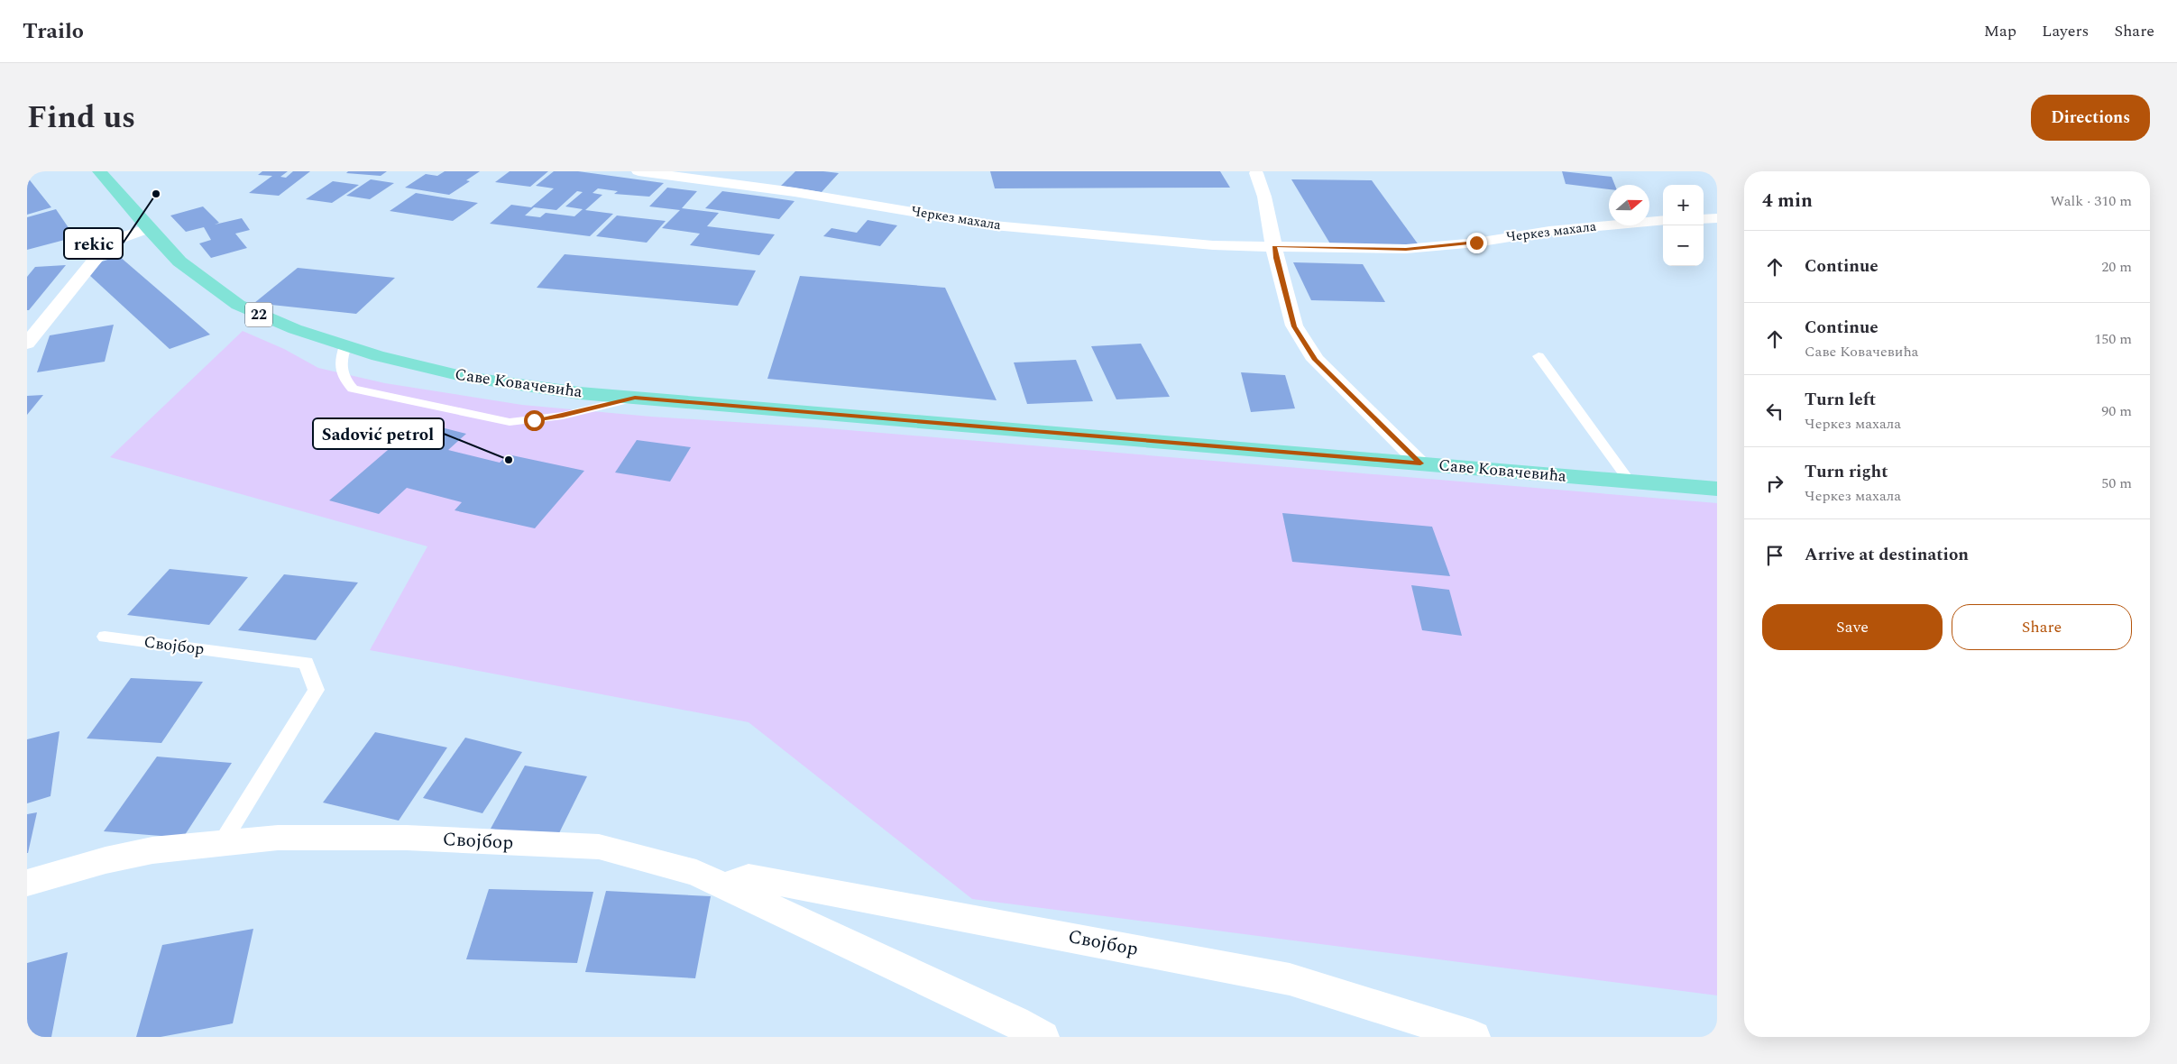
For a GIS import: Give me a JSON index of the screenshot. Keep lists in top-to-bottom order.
{
  "streets": {
    "main road": ["22", "Саве Ковачевића"],
    "street": ["Черкез махала", "Својбор"]
  },
  "places": ["rekic", "Sadović petrol"],
  "north": "right",
  "page": {
    "header": "Trailo",
    "nav": ["Map", "Layers", "Share"],
    "title": "Find us",
    "buttons": [
      "Directions",
      ["Save", "Share"]
    ],
    "heading": ["4 min", "Walk · 310 m"],
    "map_buttons": ["+", "−"],
    "list": [
      ["Continue", "20 m"],
      ["Continue", "Саве Ковачевића", "150 m"],
      ["Turn left", "Черкез махала", "90 m"],
      ["Turn right", "Черкез махала", "50 m"],
      "Arrive at destination"
    ]
  }
}
